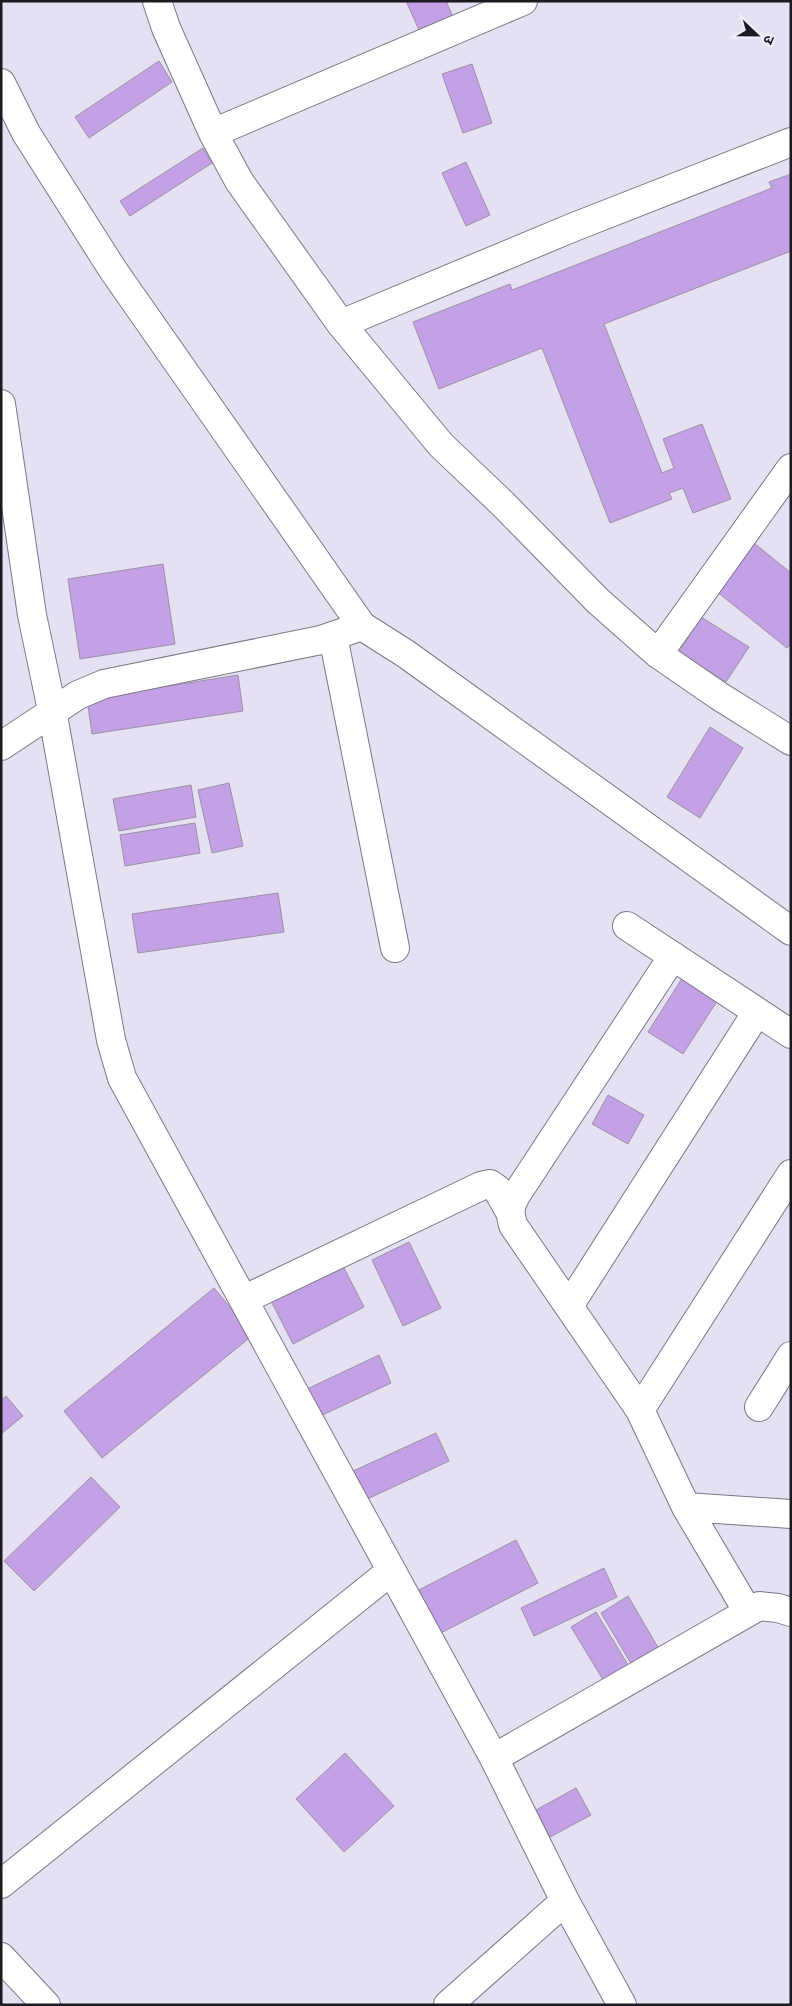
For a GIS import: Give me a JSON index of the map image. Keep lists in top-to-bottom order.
{
  "north": "right"
}
